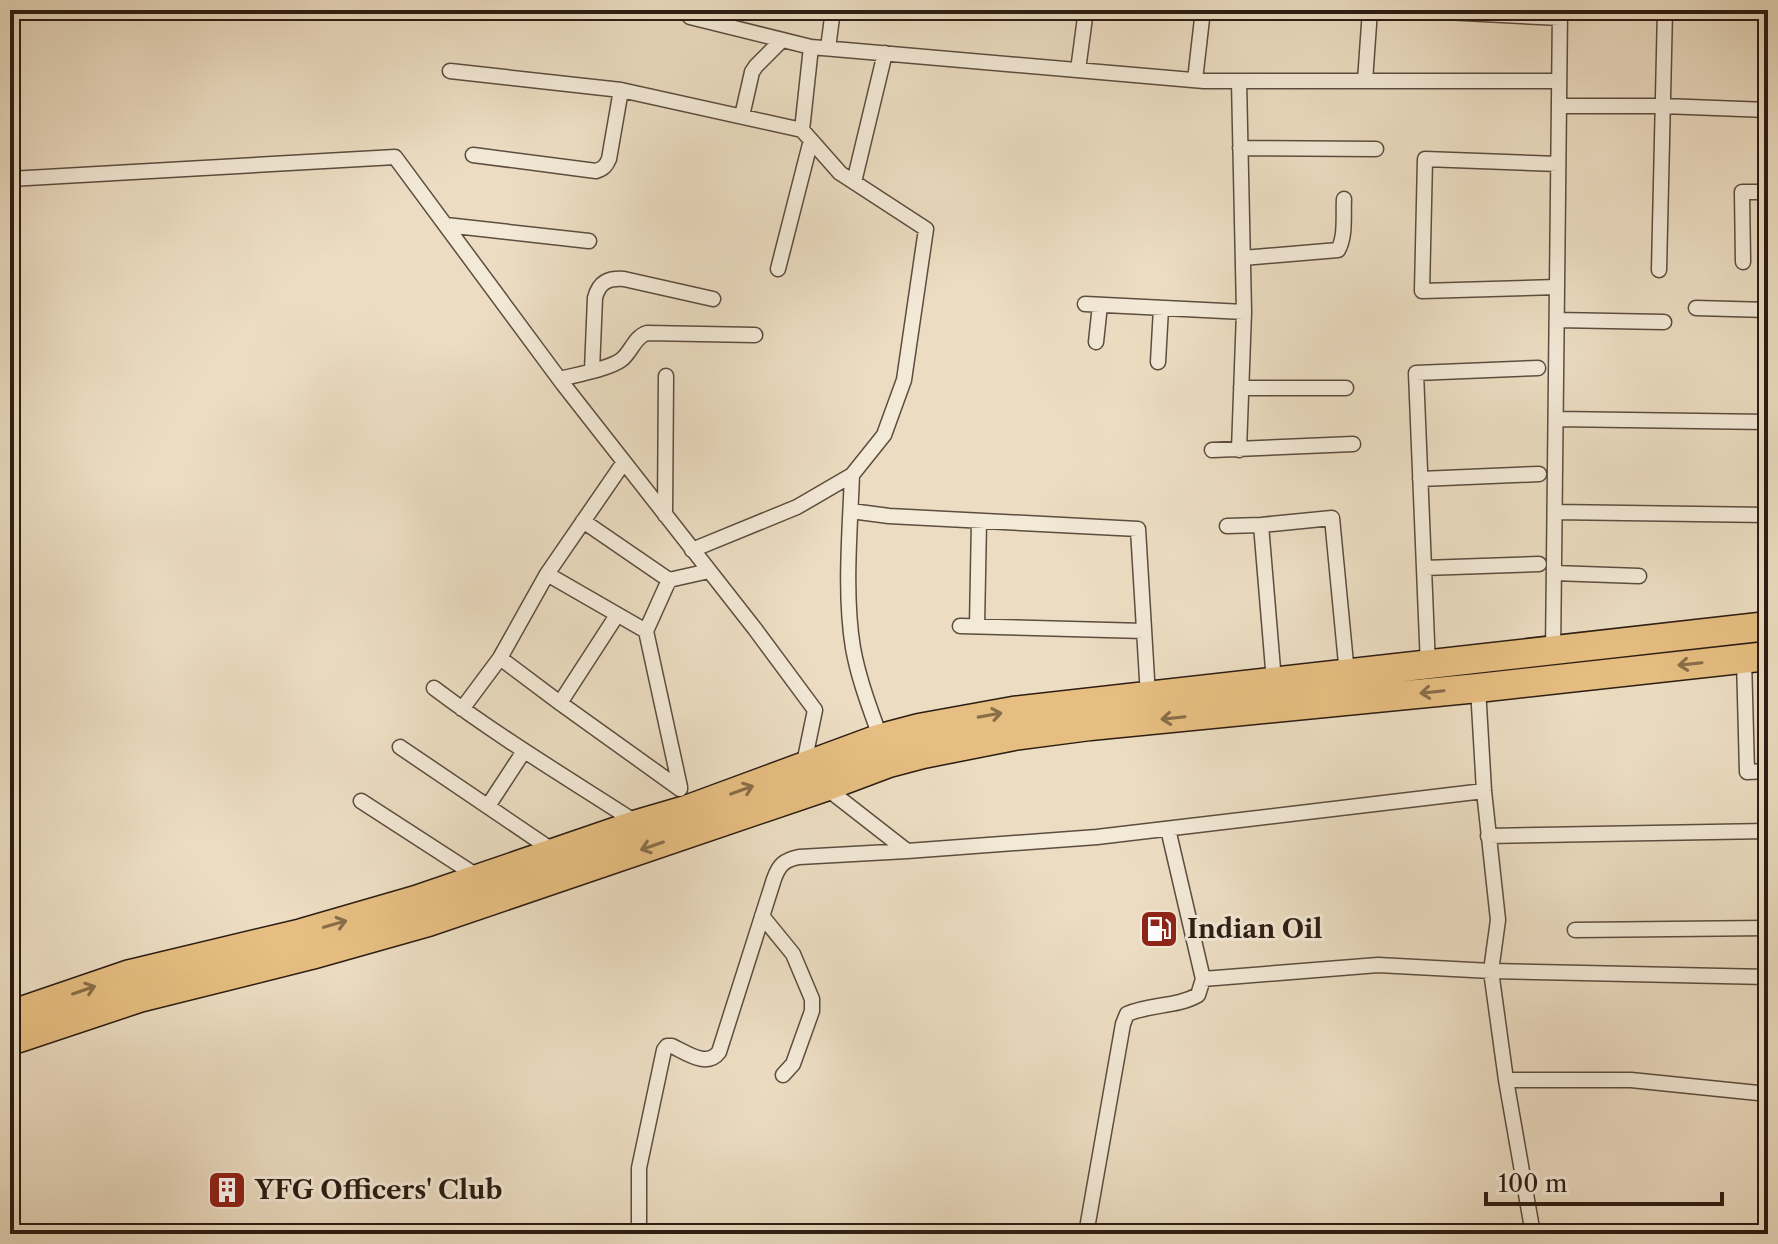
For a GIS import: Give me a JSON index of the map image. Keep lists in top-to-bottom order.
{
  "places": {
    "fuel station": ["Indian Oil"],
    "building": ["YFG Officers' Club"]
  },
  "scale_bar": "100 m"
}
